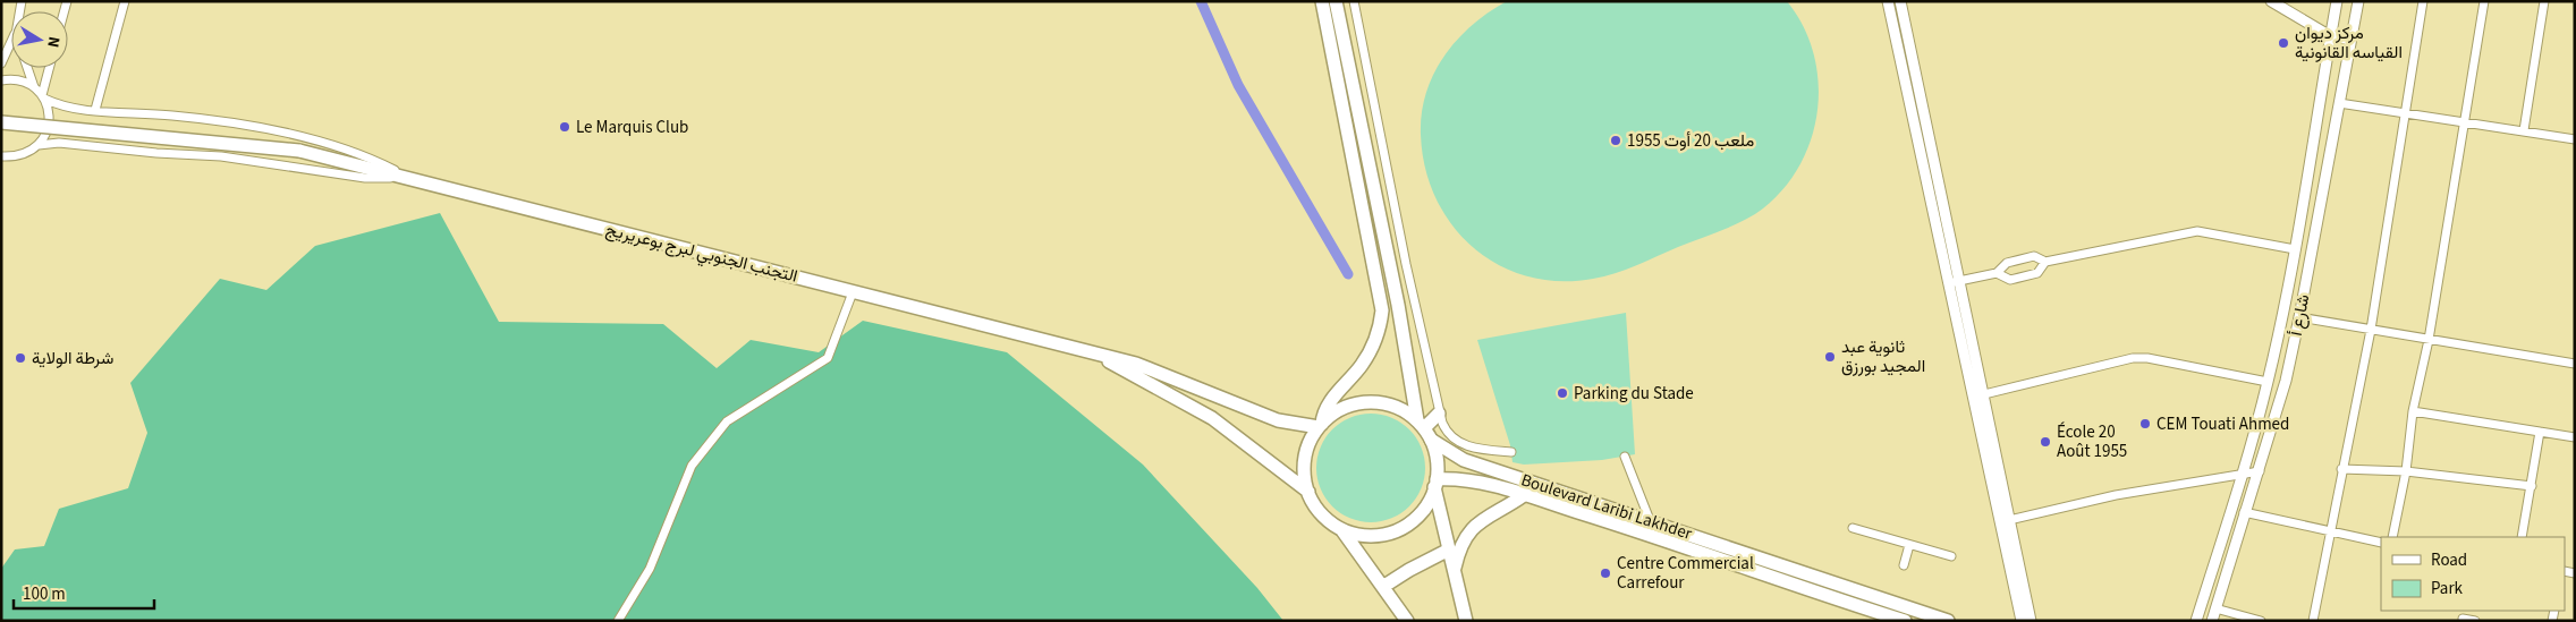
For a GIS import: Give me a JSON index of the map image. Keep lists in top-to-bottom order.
{
  "streets": {
    "main road": ["التجنب الجنوبي لبرج بوعريريج", "Boulevard Laribi Lakhder"],
    "street": ["شارع أ"]
  },
  "crossings": [
    ["التجنب الجنوبي لبرج بوعريريج", "Boulevard Laribi Lakhder"]
  ],
  "places": [
    "مركز ديوان القياسه القانونية",
    "Le Marquis Club",
    "ملعب 20 أوت 1955",
    "ثانوية عبد المجيد بورزق",
    "شرطة الولاية",
    "Parking du Stade",
    "CEM Touati Ahmed",
    "École 20 Août 1955",
    "Centre Commercial Carrefour"
  ],
  "legend": ["Road", "Park"],
  "scale_bar": "100 m",
  "north": "right"
}
